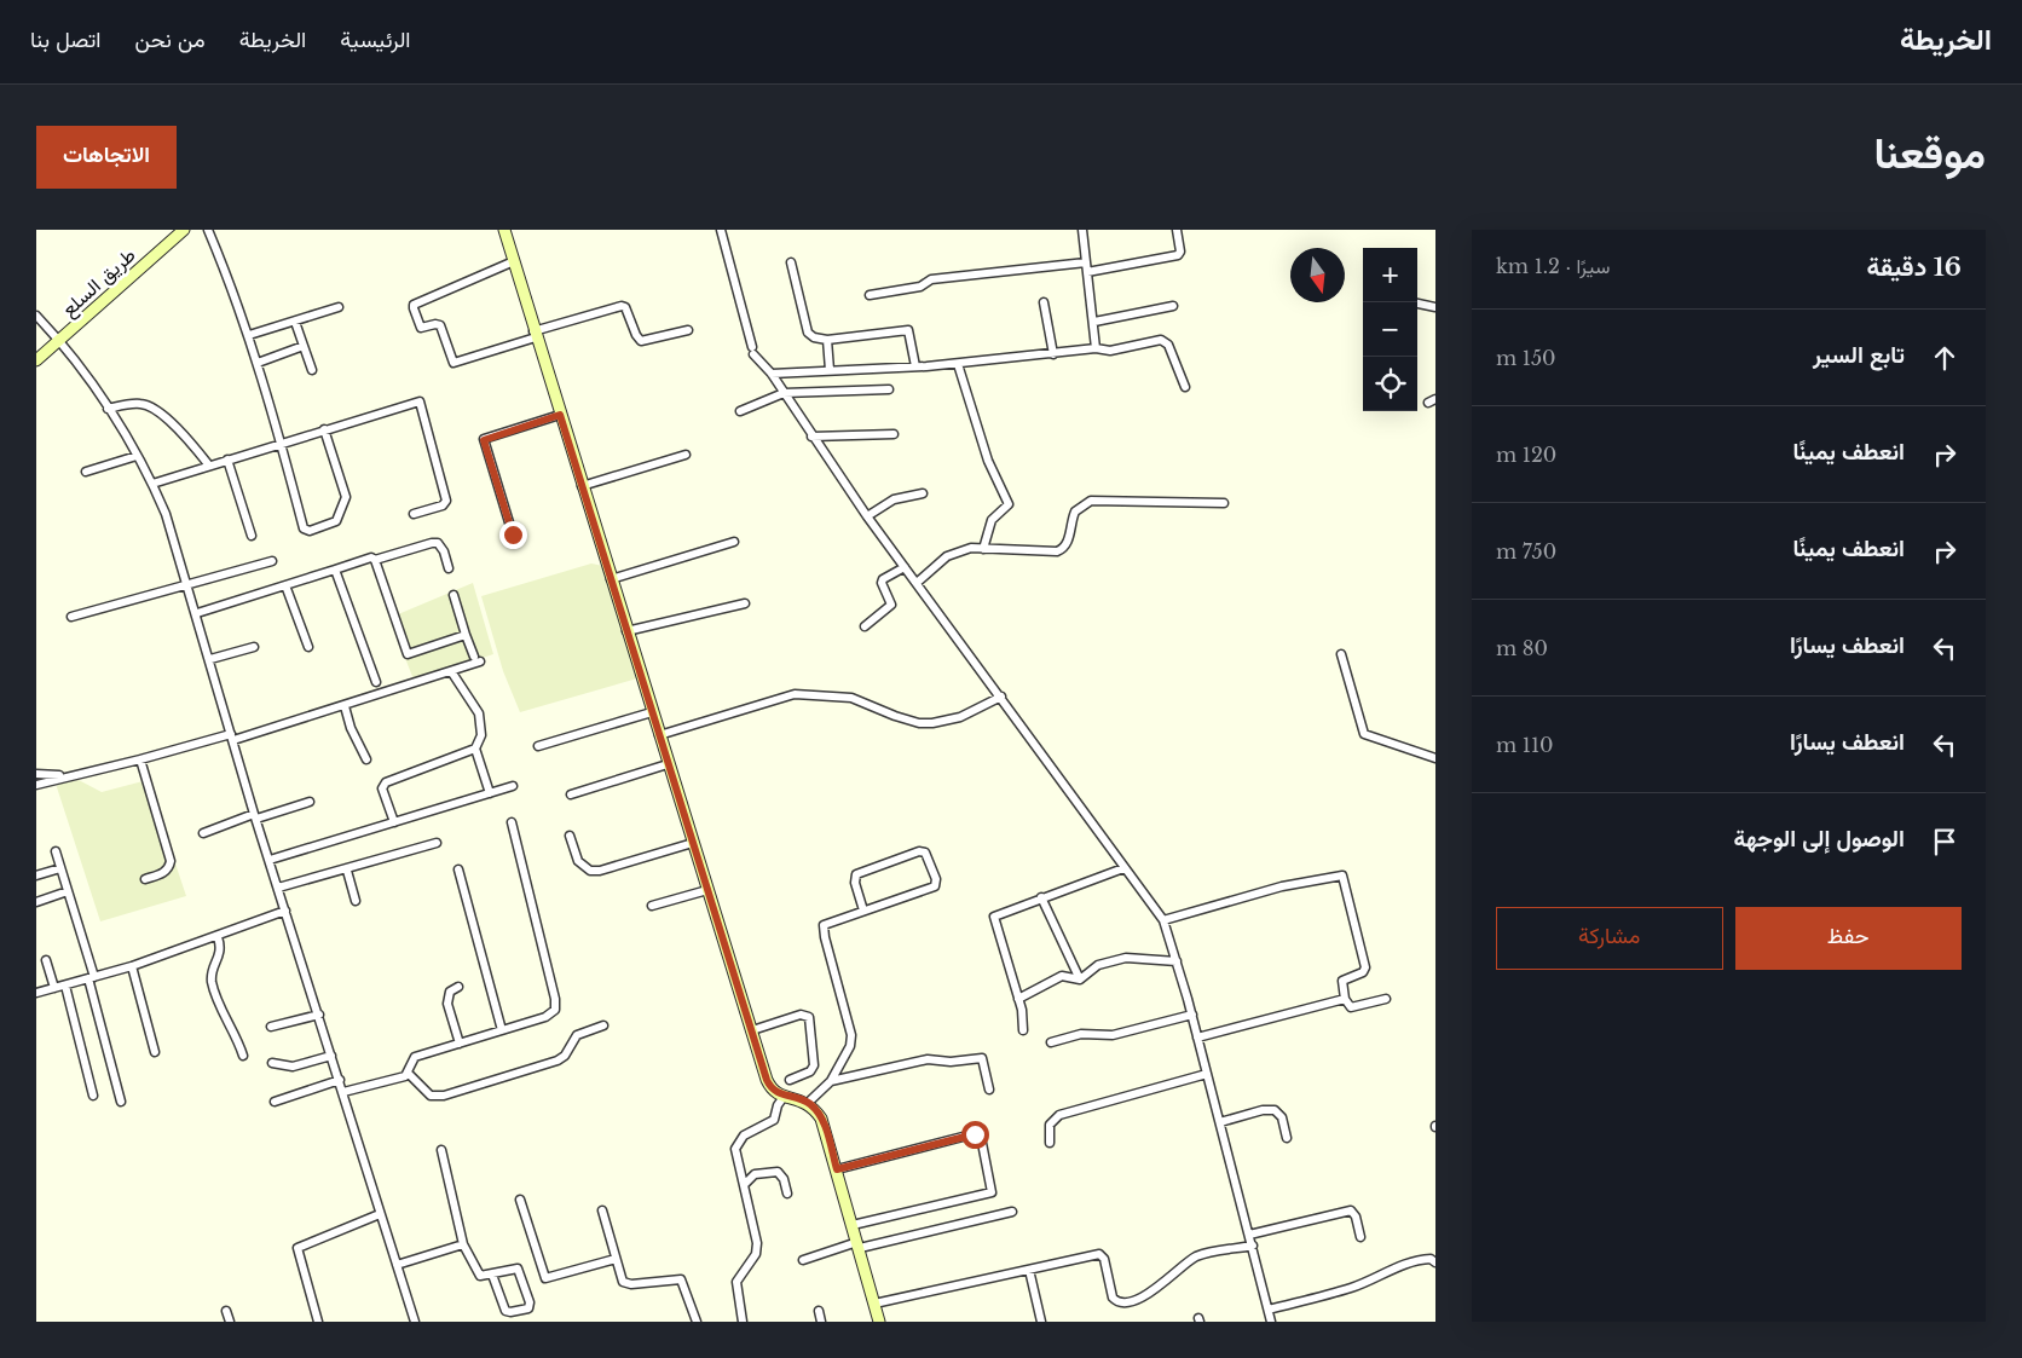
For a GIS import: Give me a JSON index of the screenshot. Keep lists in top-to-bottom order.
{
  "streets": {
    "street": ["طريق السلع"]
  },
  "north": "bottom",
  "page": {
    "header": "الخريطة",
    "nav": [
      "الرئيسية",
      "الخريطة",
      "من نحن",
      "اتصل بنا"
    ],
    "title": "موقعنا",
    "buttons": [
      "الاتجاهات",
      ["حفظ", "مشاركة"]
    ],
    "heading": ["16 دقيقة", "سيرًا · 1.2 km"],
    "map_buttons": ["+", "−"],
    "list": [
      ["تابع السير", "150 m"],
      ["انعطف يمينًا", "120 m"],
      ["انعطف يمينًا", "750 m"],
      ["انعطف يسارًا", "80 m"],
      ["انعطف يسارًا", "110 m"],
      "الوصول إلى الوجهة"
    ]
  }
}
